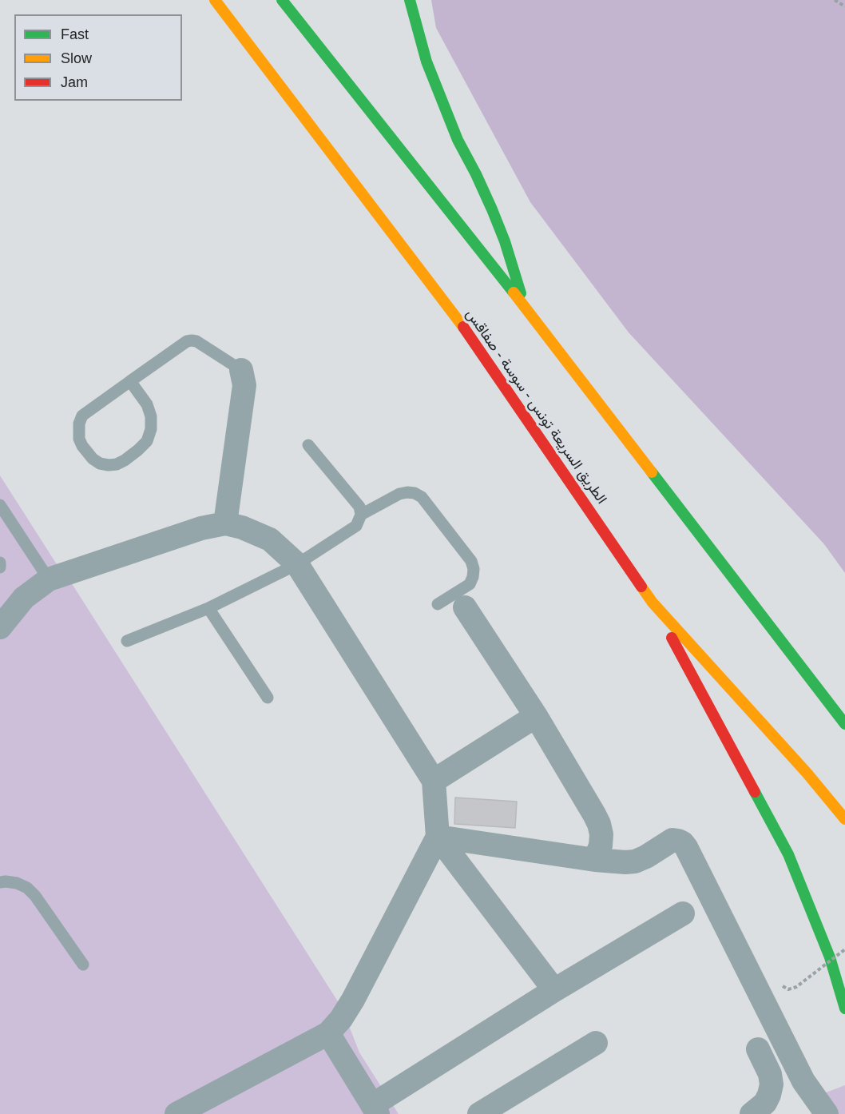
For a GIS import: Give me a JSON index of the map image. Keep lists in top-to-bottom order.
{
  "streets": {
    "highway": ["الطريق السريعة تونس - سوسة - صفاقس"]
  },
  "legend": ["Fast", "Slow", "Jam"]
}
